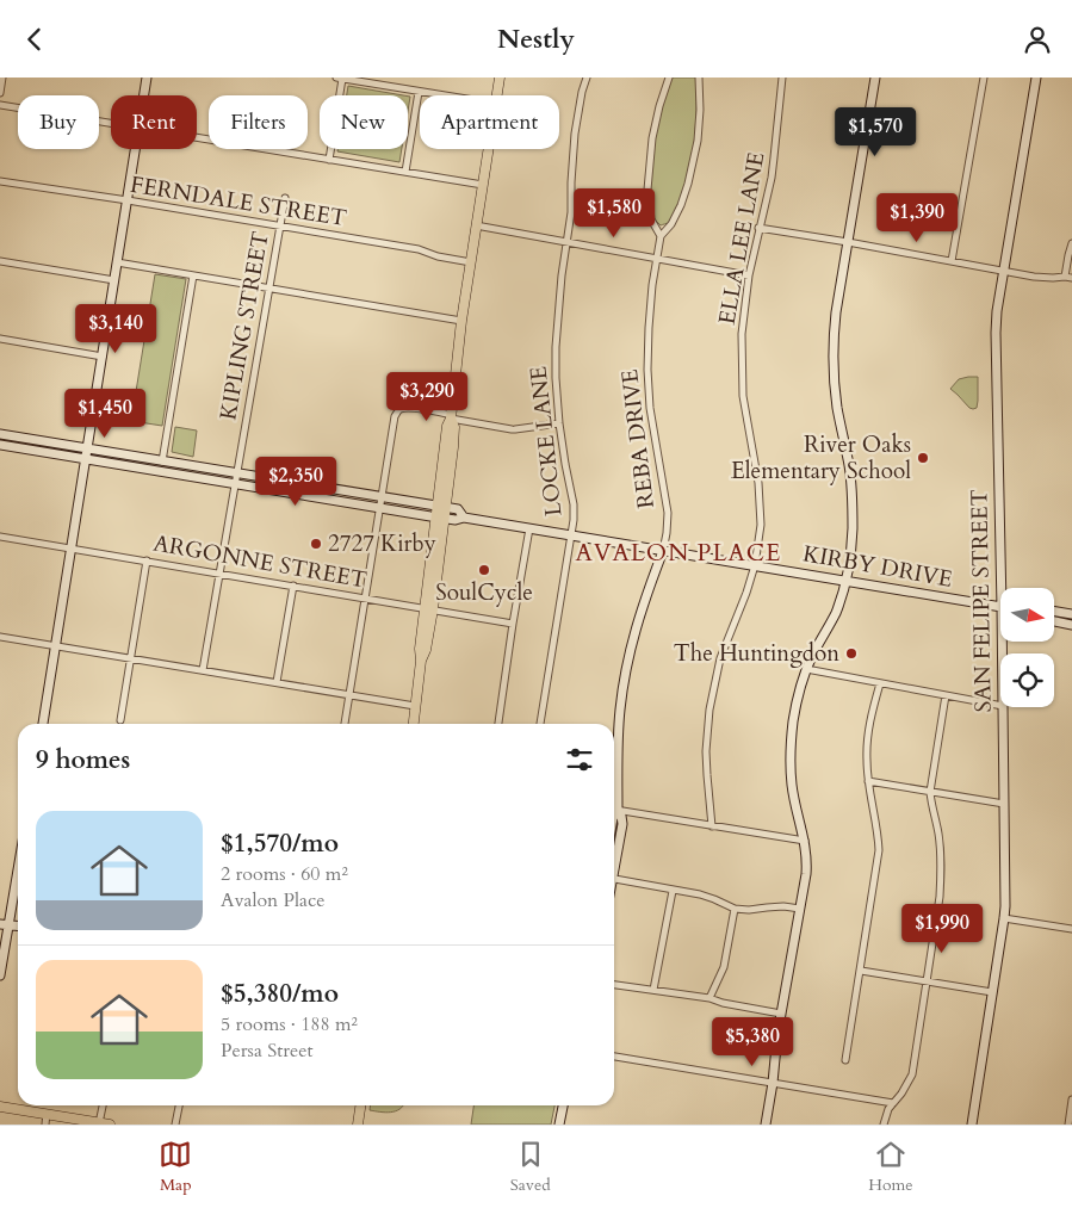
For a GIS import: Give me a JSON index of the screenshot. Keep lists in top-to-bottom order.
{
  "streets": {
    "street": [
      "FERNDALE STREET",
      "ELLA LEE LANE",
      "KIPLING STREET",
      "REBA DRIVE",
      "LOCKE LANE",
      "ARGONNE STREET",
      "KIRBY DRIVE",
      "SAN FELIPE STREET"
    ]
  },
  "crossings": [
    ["FERNDALE STREET", "KIPLING STREET"],
    ["ELLA LEE LANE", "KIRBY DRIVE"],
    ["KIPLING STREET", "ARGONNE STREET"],
    ["KIPLING STREET", "KIRBY DRIVE"],
    ["REBA DRIVE", "KIRBY DRIVE"],
    ["LOCKE LANE", "KIRBY DRIVE"]
  ],
  "districts": ["AVALON PLACE"],
  "places": [
    "River Oaks Elementary School",
    "2727 Kirby",
    "SoulCycle",
    "The Huntingdon"
  ],
  "north": "right",
  "page": {
    "header": "Nestly",
    "chip": [
      "Buy",
      "Rent",
      "Filters",
      "New",
      "Apartment"
    ],
    "price": [
      "$1,570",
      "$1,580",
      "$1,390",
      "$3,140",
      "$3,290",
      "$1,450",
      "$2,350",
      "$1,990",
      "$5,380"
    ],
    "heading": "9 homes",
    "list": [
      {
        "name": "$1,570/mo",
        "note": "2 rooms · 60 m² · Avalon Place"
      },
      {
        "name": "$5,380/mo",
        "note": "5 rooms · 188 m² · Persa Street"
      }
    ],
    "tabs": ["Map", "Saved", "Home"]
  }
}
